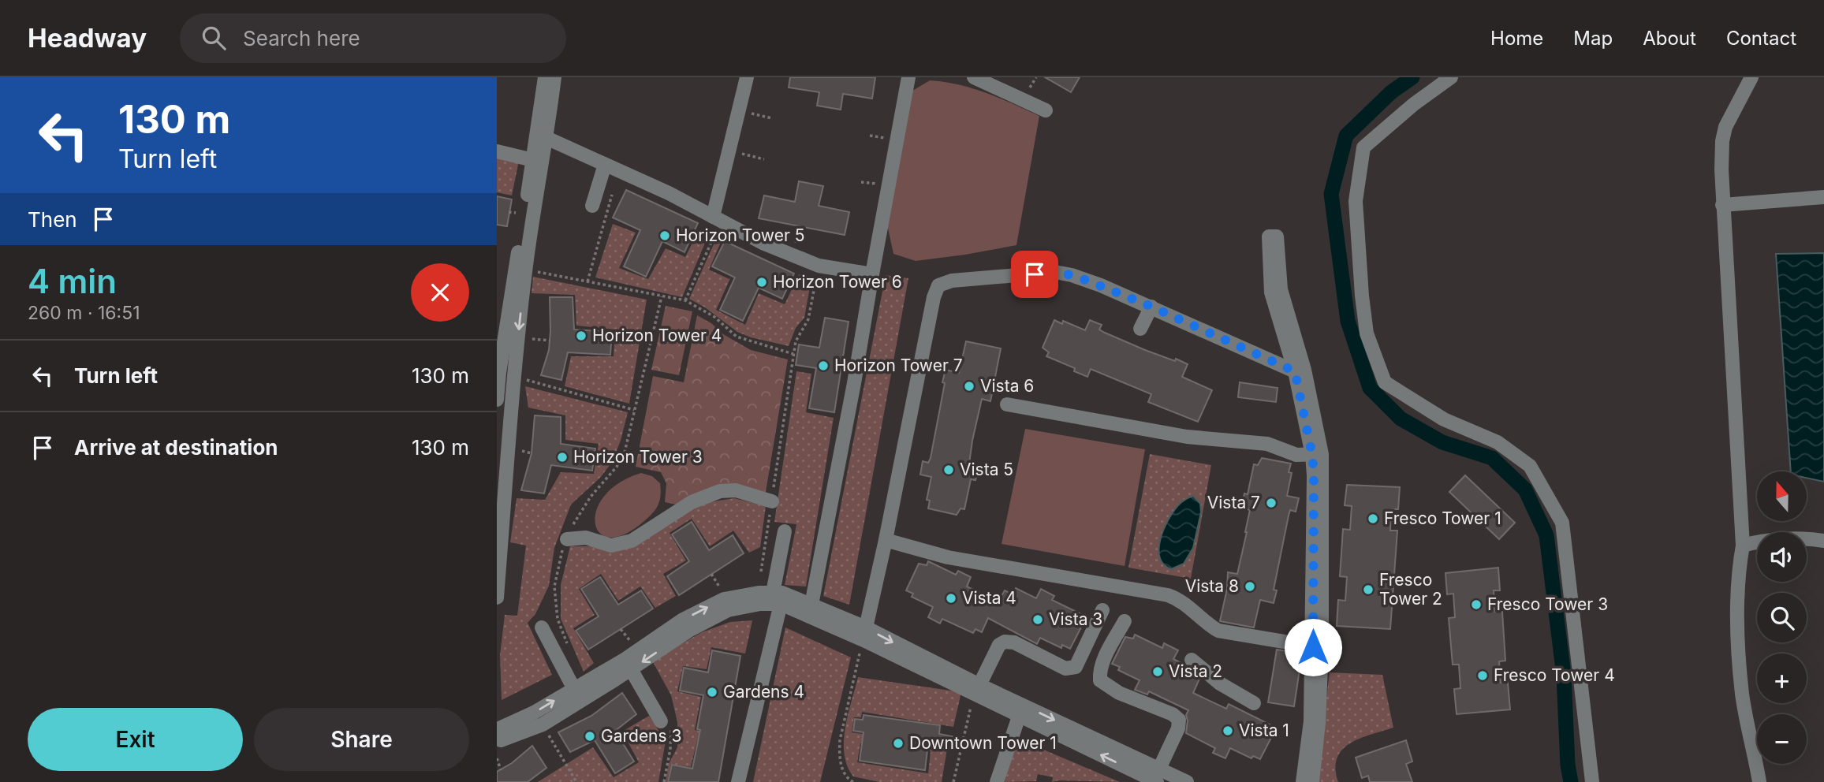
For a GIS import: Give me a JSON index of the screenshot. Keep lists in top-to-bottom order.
{
  "places": [
    "Horizon Tower 5",
    "Horizon Tower 6",
    "Horizon Tower 4",
    "Horizon Tower 7",
    "Vista 6",
    "Horizon Tower 3",
    "Vista 5",
    "Vista 7",
    "Fresco Tower 1",
    "Vista 8",
    "Fresco Tower 2",
    "Vista 4",
    "Fresco Tower 3",
    "Vista 3",
    "Vista 2",
    "Fresco Tower 4",
    "Gardens 4",
    "Vista 1",
    "Gardens 3",
    "Downtown Tower 1"
  ],
  "north": "top",
  "page": {
    "header": "Headway",
    "search": "Search here",
    "nav": [
      "Home",
      "Map",
      "About",
      "Contact"
    ],
    "turn": ["130 m", "Turn left"],
    "then": "Then",
    "heading": ["4 min", "260 m · 16:51"],
    "list": [
      {
        "name": "Turn left",
        "value": "130 m"
      },
      {
        "name": "Arrive at destination",
        "value": "130 m"
      }
    ],
    "map_buttons": ["+", "−"],
    "buttons": ["Exit", "Share"]
  }
}
